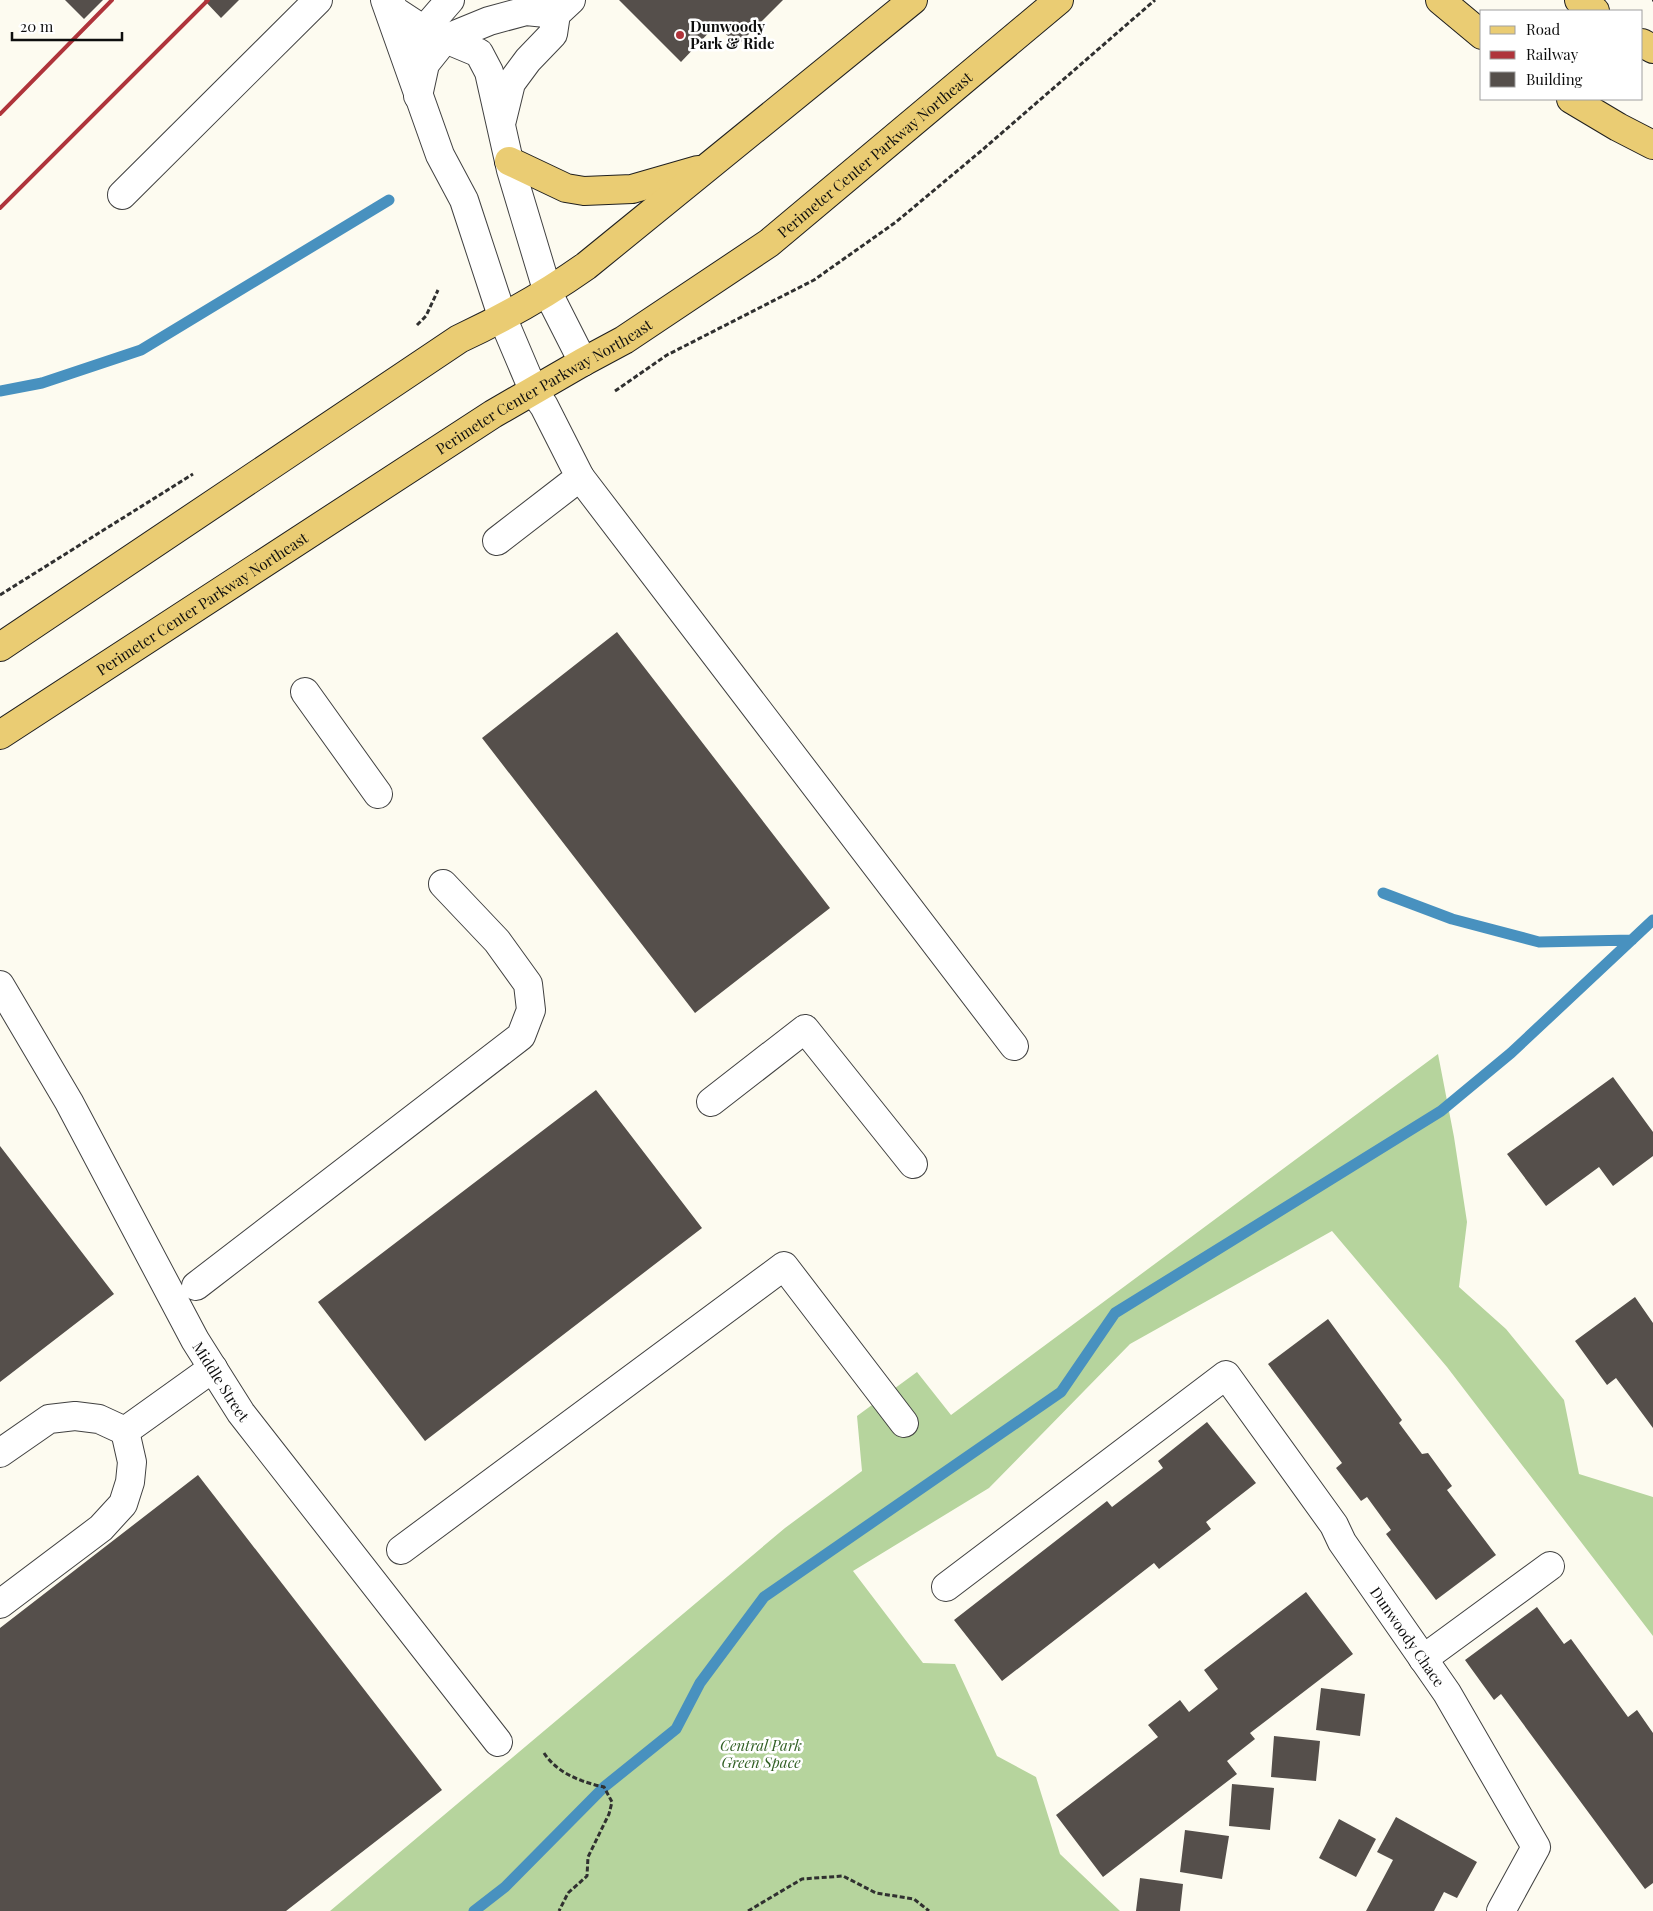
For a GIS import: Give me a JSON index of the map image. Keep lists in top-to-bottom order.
{
  "streets": {
    "main road": ["Perimeter Center Parkway Northeast"],
    "street": ["Middle Street", "Dunwoody Chace"]
  },
  "parks": ["Central Park Green Space"],
  "places": ["Dunwoody Park & Ride"],
  "legend": ["Road", "Railway", "Building"],
  "scale_bar": "20 m"
}
